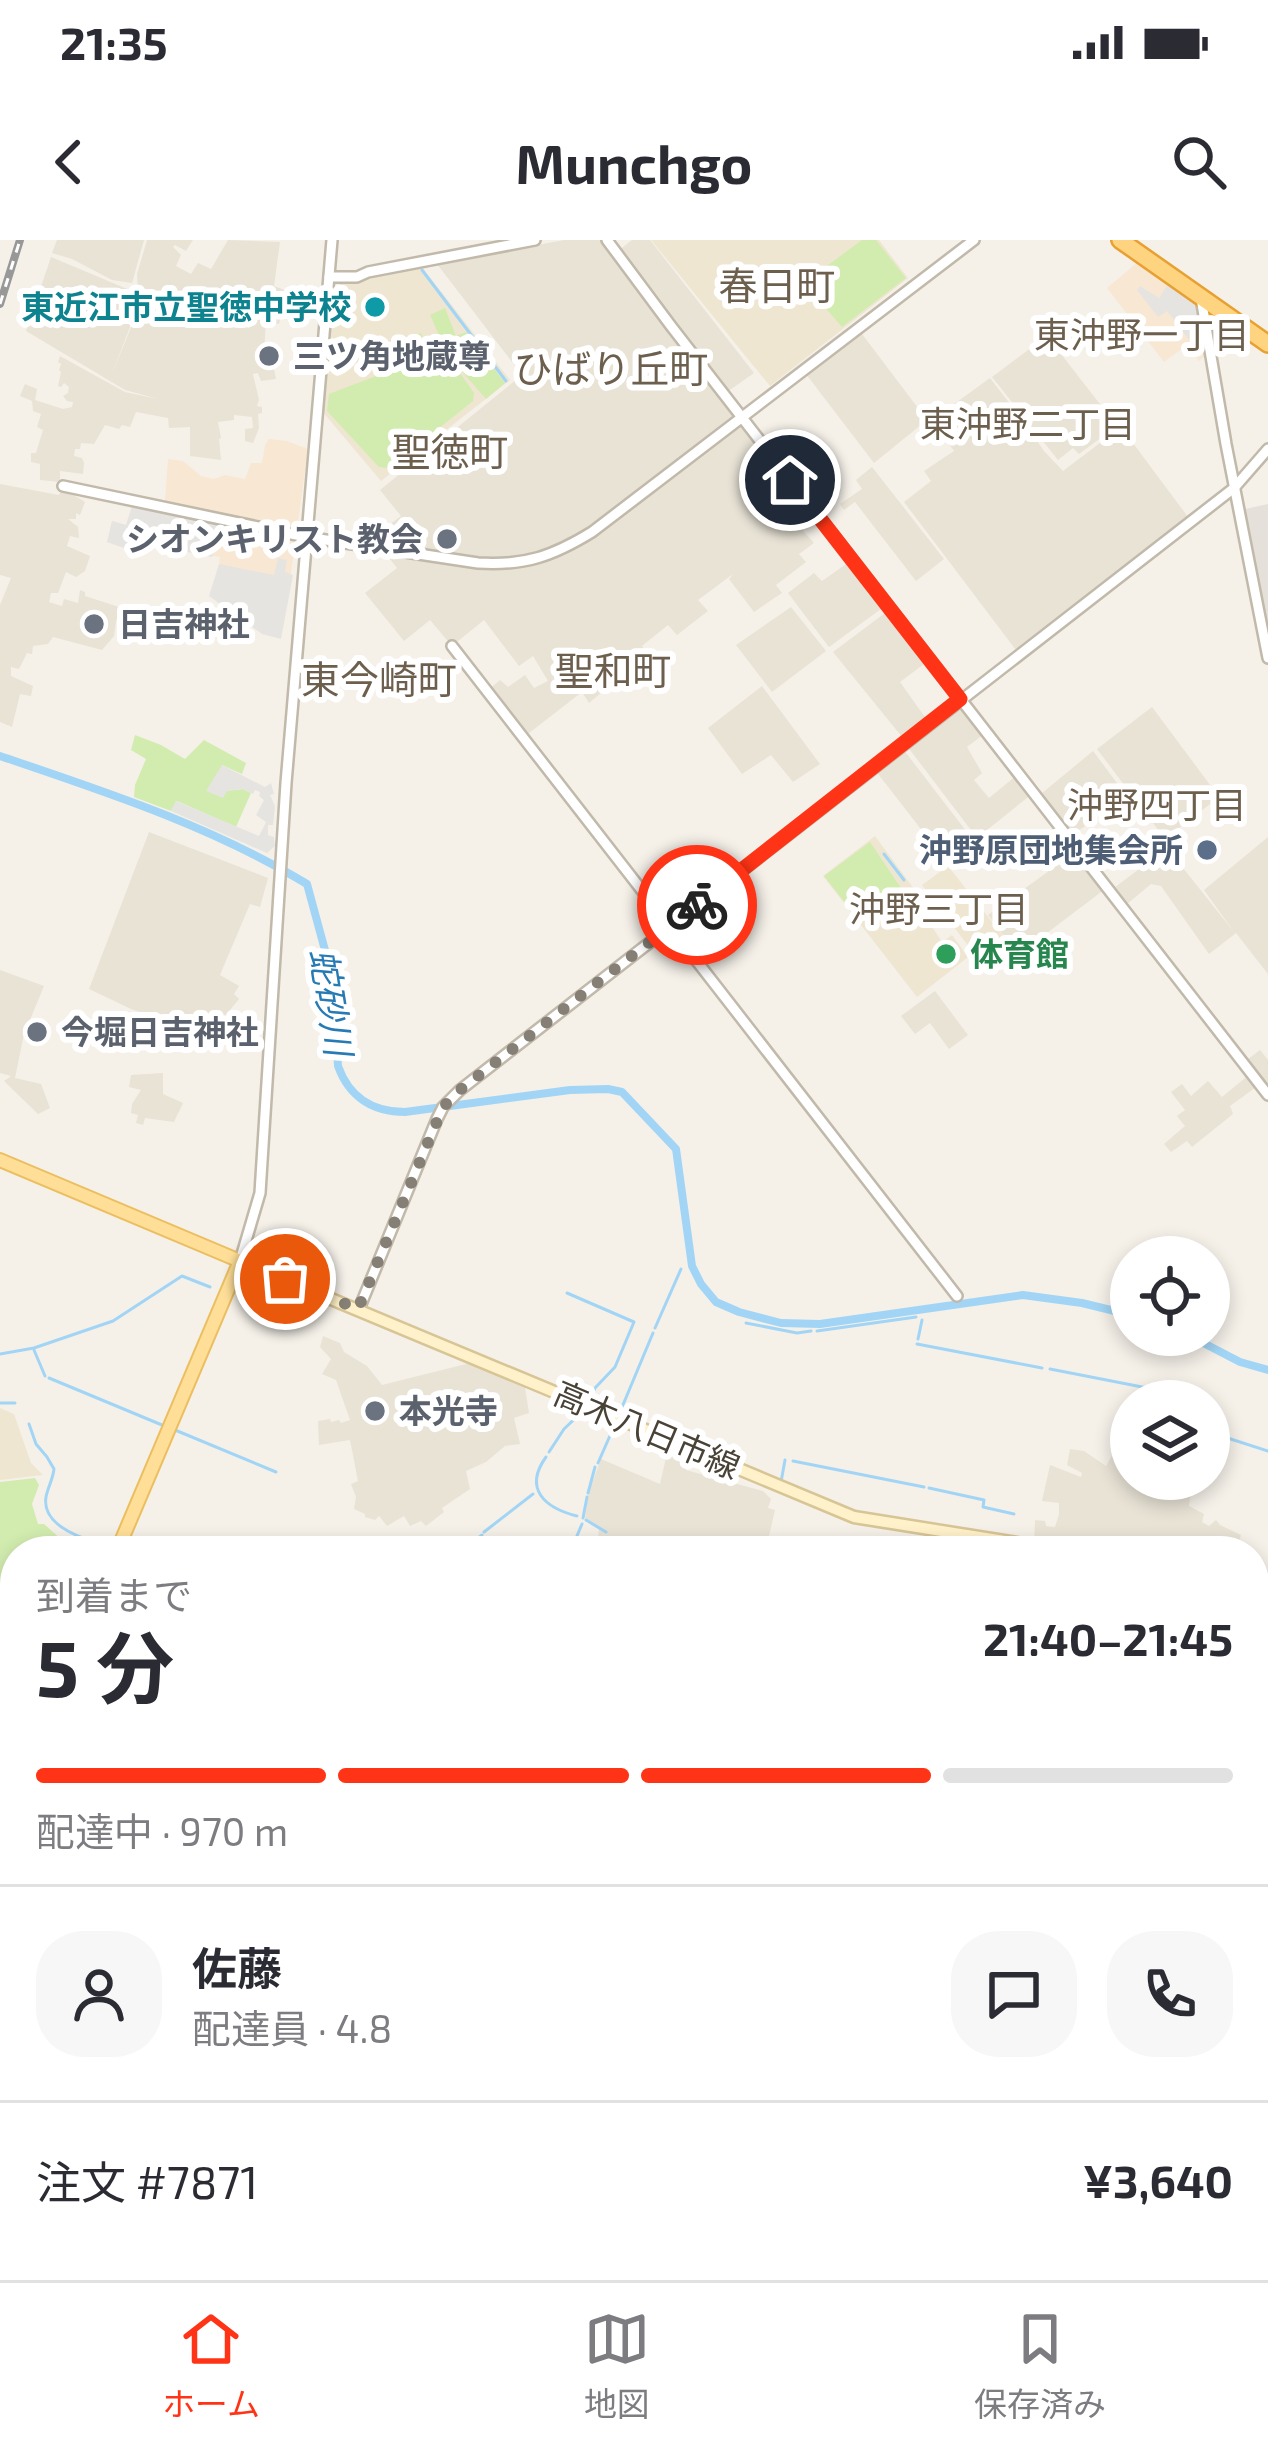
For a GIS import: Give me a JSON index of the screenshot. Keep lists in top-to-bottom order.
{
  "streets": {
    "main road": ["高木八日市線"]
  },
  "districts": [
    "春日町",
    "東沖野一丁目",
    "ひばり丘町",
    "東沖野二丁目",
    "聖徳町",
    "聖和町",
    "東今崎町",
    "沖野四丁目",
    "沖野三丁目"
  ],
  "water": ["蛇砂川"],
  "places": [
    "東近江市立聖徳中学校",
    "三ツ角地蔵尊",
    "シオンキリスト教会",
    "日吉神社",
    "沖野原団地集会所",
    "体育館",
    "今堀日吉神社",
    "本光寺"
  ],
  "page": {
    "status": "21:35",
    "header": "Munchgo",
    "heading": ["5 分", "到着まで", "21:40–21:45"],
    "panel": [
      "佐藤",
      "配達員 · 4.8",
      "注文 #7871",
      "¥3,640"
    ],
    "bar": "配達中 · 970 m",
    "tabs": ["ホーム", "地図", "保存済み"]
  }
}
